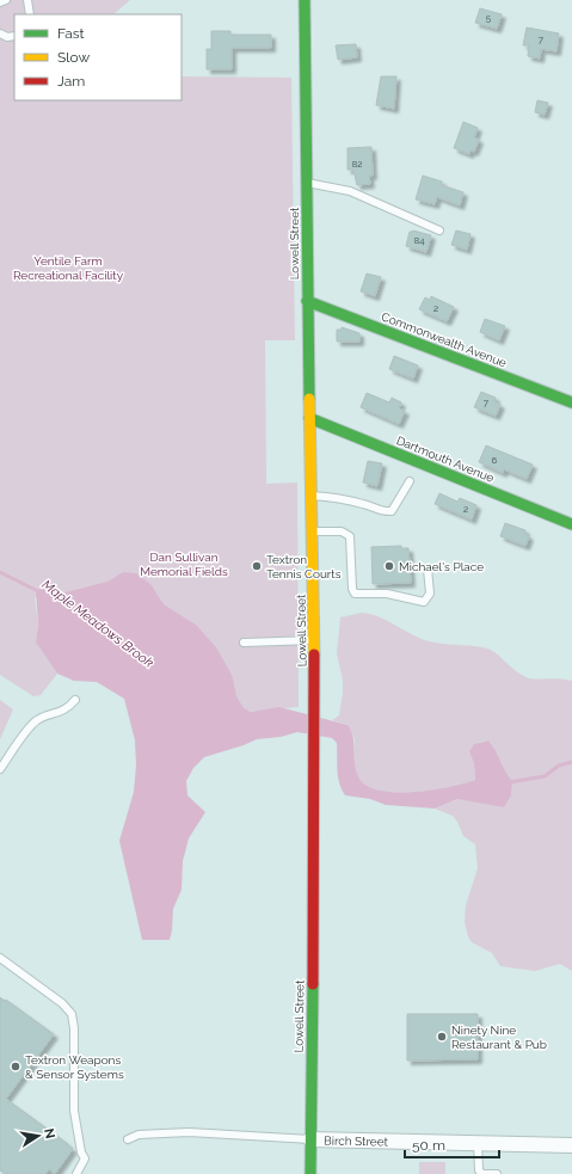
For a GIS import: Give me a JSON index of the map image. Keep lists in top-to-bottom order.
{
  "streets": {
    "main road": ["Lowell Street", "Commonwealth Avenue", "Dartmouth Avenue"],
    "street": ["Birch Street"]
  },
  "crossings": [
    ["Lowell Street", "Commonwealth Avenue"],
    ["Lowell Street", "Dartmouth Avenue"],
    ["Lowell Street", "Birch Street"]
  ],
  "water": ["Maple Meadows Brook"],
  "parks": ["Yentile Farm Recreational Facility", "Dan Sullivan Memorial Fields"],
  "places": [
    "Textron Tennis Courts",
    "Michael's Place",
    "Ninety Nine Restaurant & Pub",
    "Textron Weapons & Sensor Systems"
  ],
  "house_numbers": [
    "5",
    "7",
    "82",
    "84",
    "2",
    "7",
    "6",
    "2"
  ],
  "legend": ["Fast", "Slow", "Jam"],
  "scale_bar": "50 m",
  "north": "right"
}
